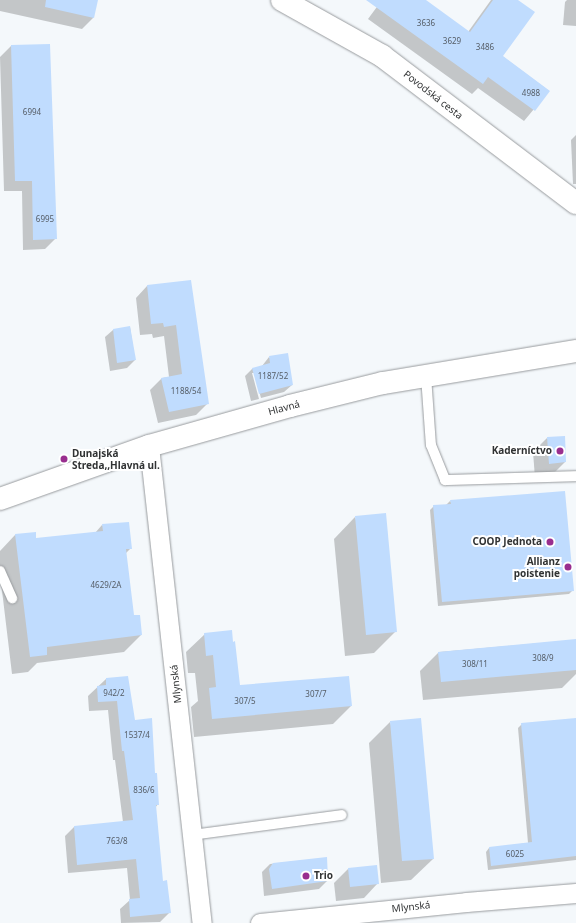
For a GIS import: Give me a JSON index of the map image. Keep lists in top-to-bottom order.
{
  "streets": {
    "main road": ["Povodská cesta", "Hlavná"],
    "street": ["Mlynská"]
  },
  "crossings": [
    ["Hlavná", "Mlynská"]
  ],
  "places": [
    "Kaderníctvo",
    "Dunajská Streda,,Hlavná ul.",
    "COOP Jednota",
    "Allianz poistenie",
    "Trio"
  ],
  "house_numbers": [
    "3636",
    "3629",
    "3486",
    "4988",
    "6994",
    "6995",
    "1187/52",
    "1188/54",
    "4629/2A",
    "308/9",
    "308/11",
    "942/2",
    "307/7",
    "307/5",
    "1537/4",
    "836/6",
    "763/8",
    "6025"
  ]
}
